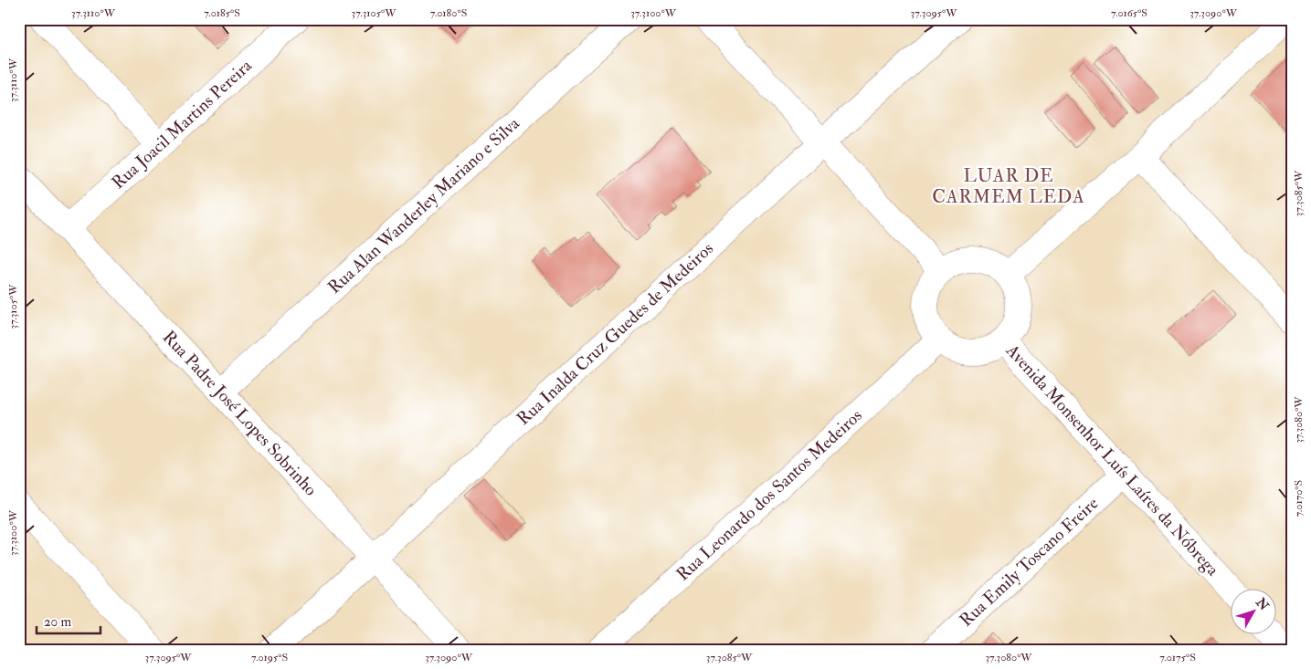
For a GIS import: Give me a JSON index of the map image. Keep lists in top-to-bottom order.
{
  "streets": {
    "street": [
      "Rua Joacil Martins Pereira",
      "Rua Alan Wanderley Mariano e Silva",
      "Rua Inalda Cruz Guedes de Medeiros",
      "Rua Padre José Lopes Sobrinho",
      "Avenida Monsenhor Luís Laíres da Nóbrega",
      "Rua Leonardo dos Santos Medeiros",
      "Rua Emily Toscano Freire"
    ]
  },
  "crossings": [
    ["Rua Joacil Martins Pereira", "Rua Padre José Lopes Sobrinho"],
    ["Rua Alan Wanderley Mariano e Silva", "Rua Padre José Lopes Sobrinho"],
    ["Rua Inalda Cruz Guedes de Medeiros", "Rua Padre José Lopes Sobrinho"],
    ["Avenida Monsenhor Luís Laíres da Nóbrega", "Rua Leonardo dos Santos Medeiros"],
    ["Avenida Monsenhor Luís Laíres da Nóbrega", "Rua Emily Toscano Freire"]
  ],
  "districts": ["LUAR DE CARMEM LEDA"],
  "scale_bar": "20 m",
  "north": "top right",
  "coordinates": [
    "37.3110°W",
    "7.0185°S",
    "37.3105°W",
    "7.0180°S",
    "37.3100°W",
    "37.3095°W",
    "7.0165°S",
    "37.3090°W",
    "37.3085°W",
    "37.3080°W",
    "7.0170°S",
    "7.0195°S",
    "7.0175°S"
  ]
}
